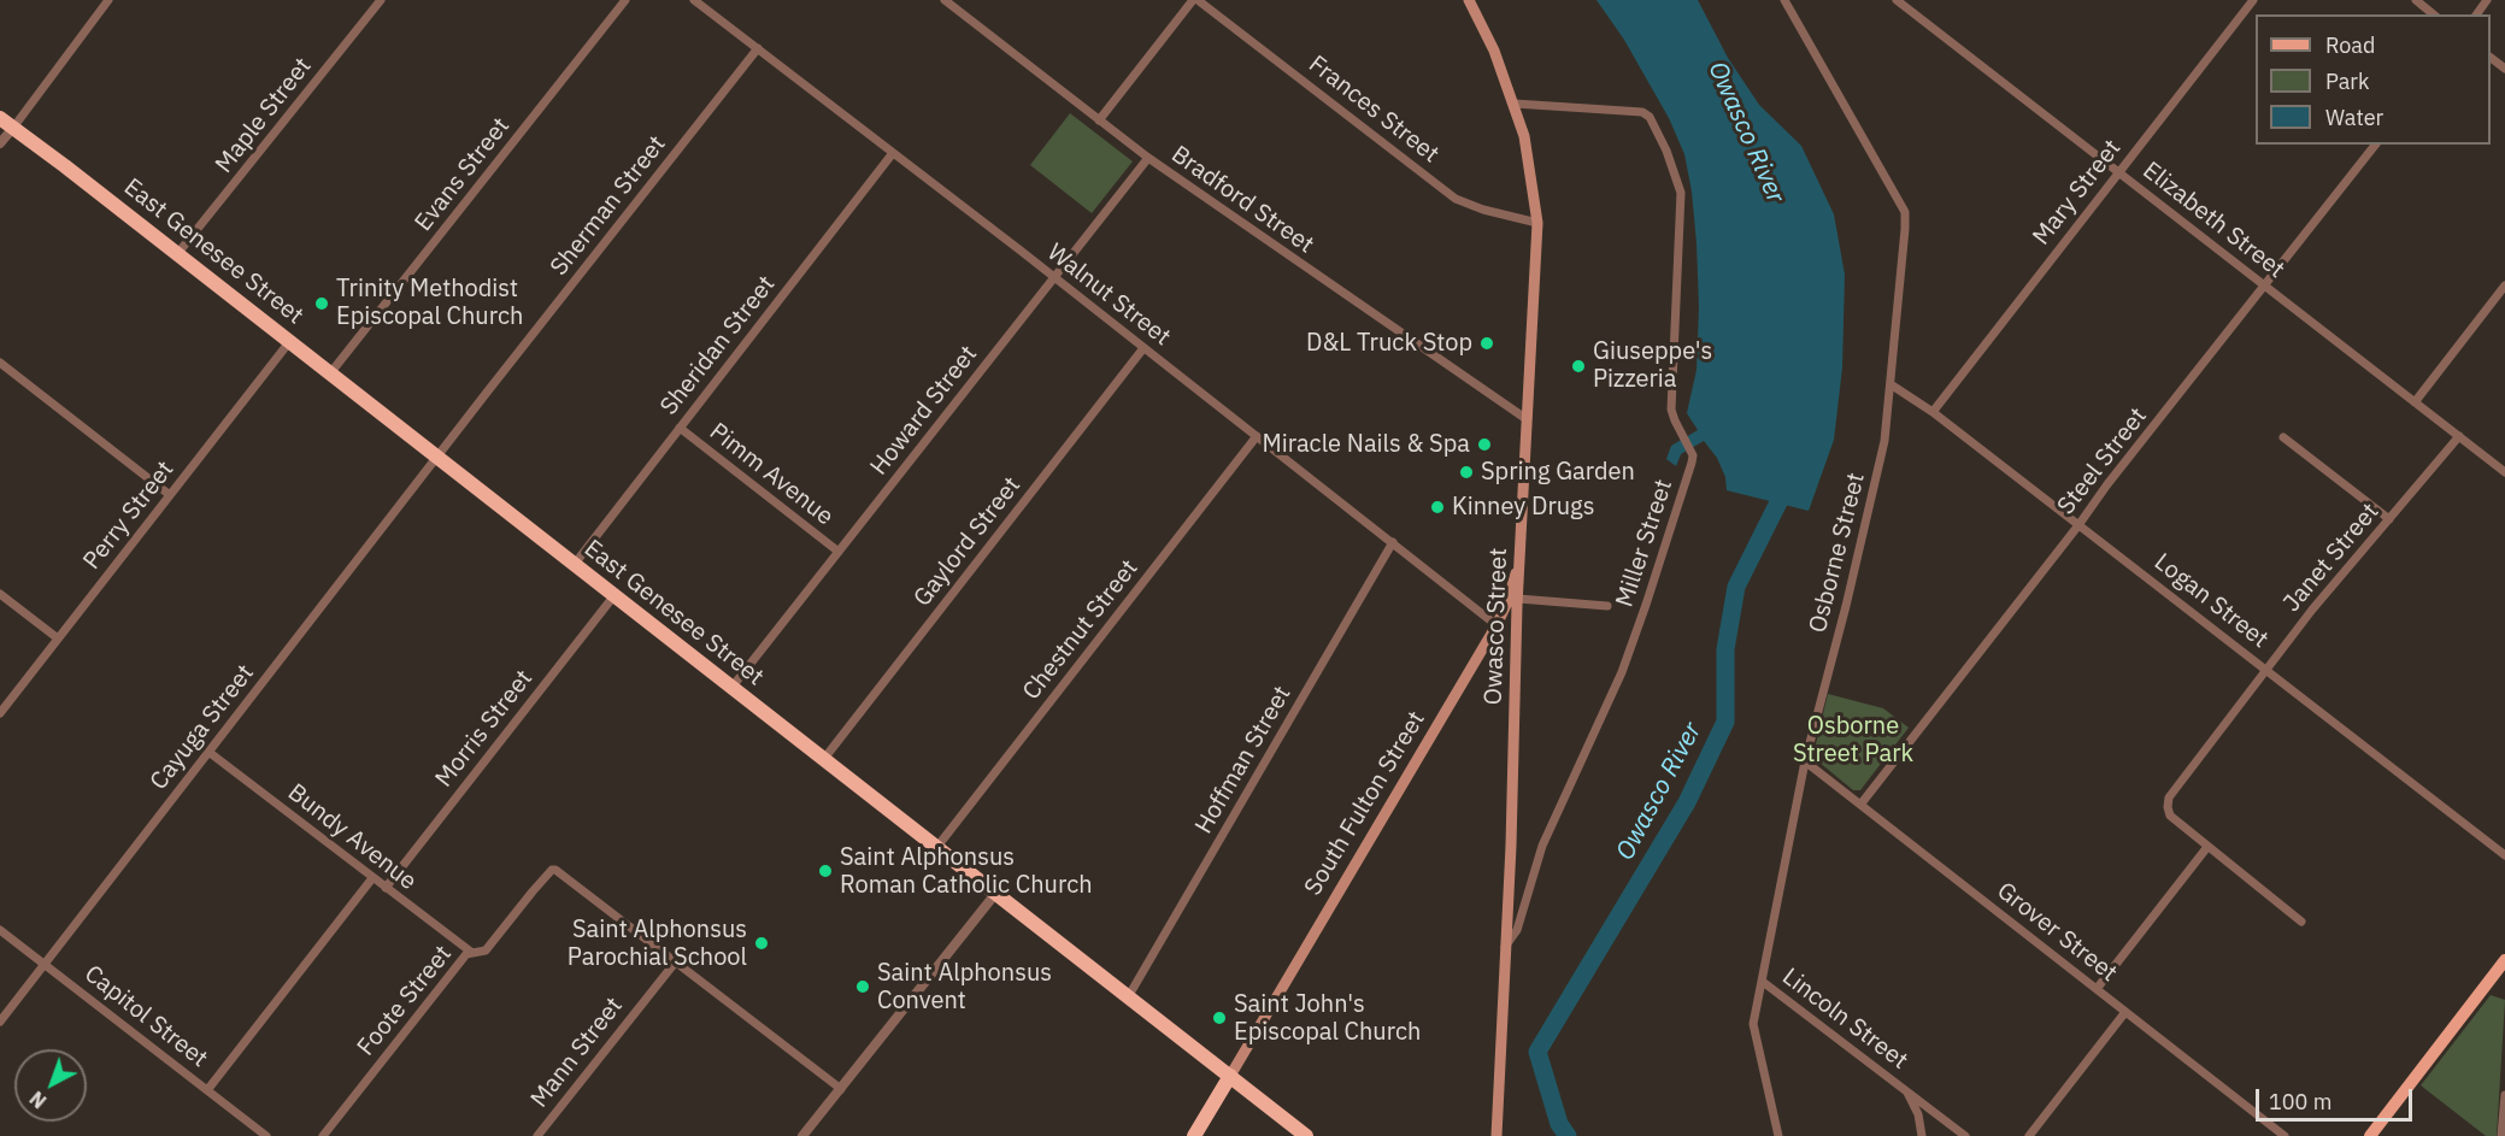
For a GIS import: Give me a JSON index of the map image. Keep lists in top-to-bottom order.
{
  "streets": {
    "highway": ["East Genesee Street"],
    "main road": ["Owasco Street", "South Fulton Street"],
    "street": [
      "Frances Street",
      "Maple Street",
      "Evans Street",
      "Mary Street",
      "Bradford Street",
      "Sherman Street",
      "Elizabeth Street",
      "Walnut Street",
      "Sheridan Street",
      "Howard Street",
      "Steel Street",
      "Pimm Avenue",
      "Perry Street",
      "Gaylord Street",
      "Miller Street",
      "Osborne Street",
      "Janet Street",
      "Logan Street",
      "Chestnut Street",
      "Cayuga Street",
      "Morris Street",
      "Hoffman Street",
      "Bundy Avenue",
      "Grover Street",
      "Foote Street",
      "Capitol Street",
      "Lincoln Street",
      "Mann Street"
    ]
  },
  "crossings": [
    ["Frances Street", "Owasco Street"],
    ["Maple Street", "East Genesee Street"],
    ["Evans Street", "East Genesee Street"],
    ["Mary Street", "Elizabeth Street"],
    ["Mary Street", "Logan Street"],
    ["Bradford Street", "Howard Street"],
    ["Bradford Street", "Owasco Street"],
    ["Sherman Street", "East Genesee Street"],
    ["Sherman Street", "Walnut Street"],
    ["Sherman Street", "Cayuga Street"],
    ["Elizabeth Street", "Steel Street"],
    ["Elizabeth Street", "Janet Street"],
    ["East Genesee Street", "Sheridan Street"],
    ["East Genesee Street", "Howard Street"],
    ["East Genesee Street", "Perry Street"],
    ["East Genesee Street", "Gaylord Street"],
    ["East Genesee Street", "Chestnut Street"],
    ["East Genesee Street", "Cayuga Street"],
    ["East Genesee Street", "Morris Street"],
    ["East Genesee Street", "Hoffman Street"],
    ["East Genesee Street", "South Fulton Street"],
    ["Walnut Street", "Sheridan Street"],
    ["Walnut Street", "Howard Street"],
    ["Walnut Street", "Gaylord Street"],
    ["Walnut Street", "Chestnut Street"],
    ["Walnut Street", "Hoffman Street"],
    ["Walnut Street", "South Fulton Street"],
    ["Sheridan Street", "Pimm Avenue"],
    ["Howard Street", "Pimm Avenue"],
    ["Steel Street", "Logan Street"],
    ["Steel Street", "Grover Street"],
    ["Miller Street", "Owasco Street"],
    ["Osborne Street", "Logan Street"],
    ["Osborne Street", "Grover Street"],
    ["Osborne Street", "Lincoln Street"],
    ["Janet Street", "Logan Street"],
    ["Owasco Street", "South Fulton Street"],
    ["Cayuga Street", "Bundy Avenue"],
    ["Cayuga Street", "Capitol Street"],
    ["Morris Street", "Bundy Avenue"],
    ["Bundy Avenue", "Foote Street"],
    ["Foote Street", "Mann Street"]
  ],
  "water": ["Owasco River"],
  "parks": ["Osborne Street Park"],
  "places": [
    "Trinity Methodist Episcopal Church",
    "D&L Truck Stop",
    "Giuseppe's Pizzeria",
    "Miracle Nails & Spa",
    "Spring Garden",
    "Kinney Drugs",
    "Saint Alphonsus Roman Catholic Church",
    "Saint Alphonsus Parochial School",
    "Saint Alphonsus Convent",
    "Saint John's Episcopal Church"
  ],
  "legend": ["Road", "Park", "Water"],
  "scale_bar": "100 m",
  "north": "bottom left"
}
